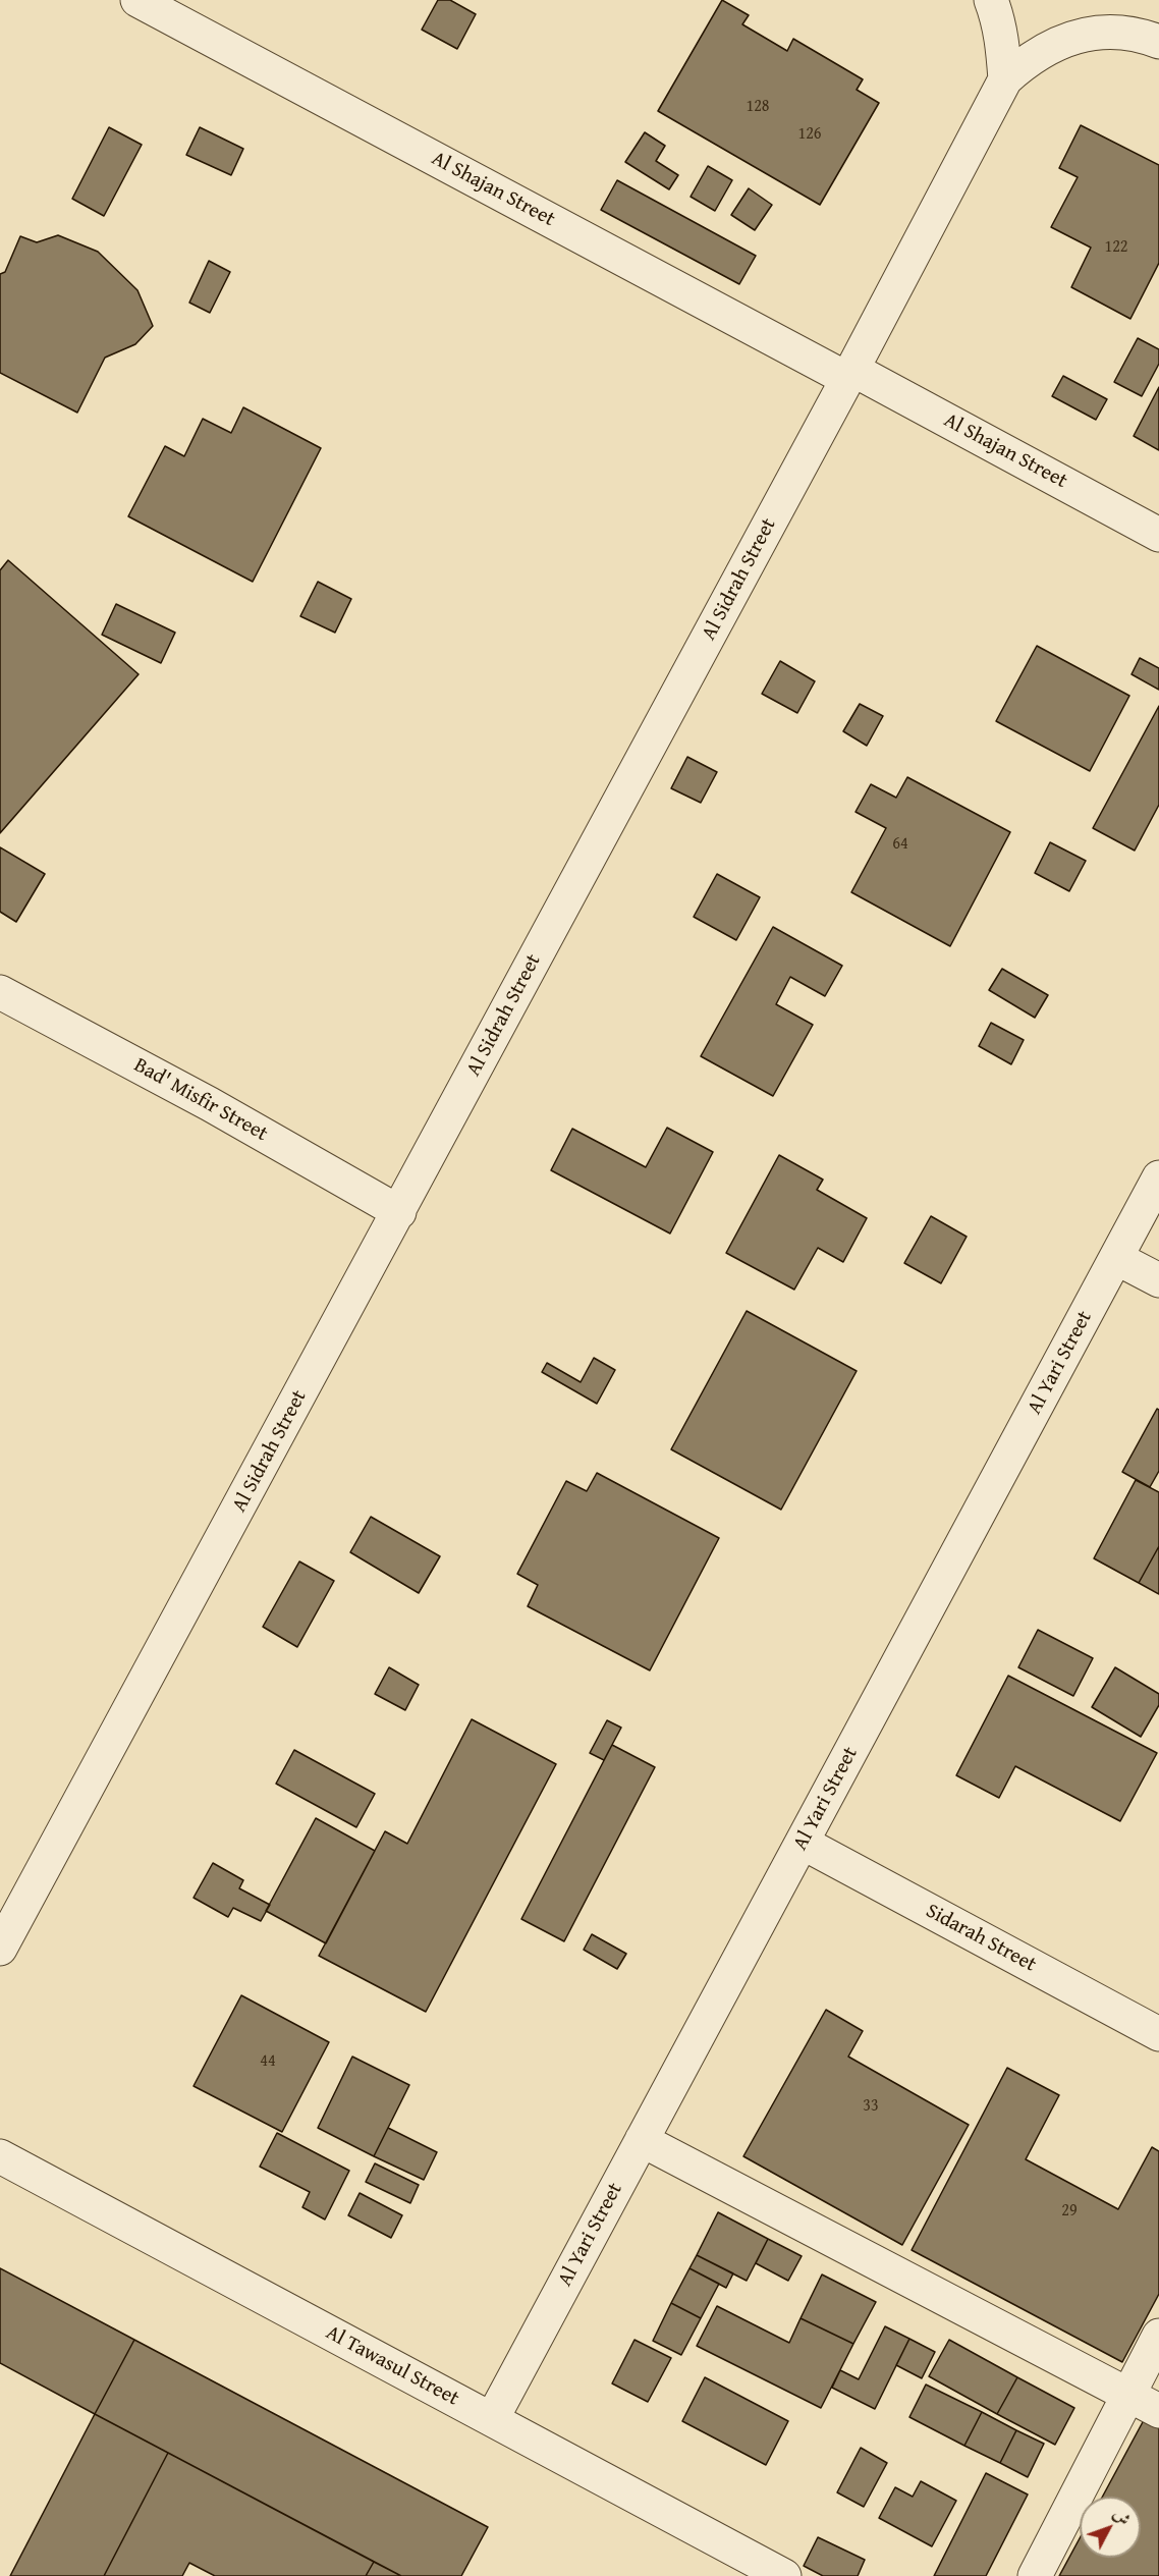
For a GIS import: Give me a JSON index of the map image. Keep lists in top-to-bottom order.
{
  "streets": {
    "street": [
      "Al Shajan Street",
      "Al Sidrah Street",
      "Bad' Misfir Street",
      "Al Yari Street",
      "Sidarah Street",
      "Al Tawasul Street"
    ]
  },
  "crossings": [
    ["Al Shajan Street", "Al Sidrah Street"],
    ["Al Sidrah Street", "Bad' Misfir Street"],
    ["Al Yari Street", "Sidarah Street"],
    ["Al Yari Street", "Al Tawasul Street"]
  ],
  "house_numbers": [
    "128",
    "126",
    "122",
    "64",
    "44",
    "33",
    "29"
  ],
  "north": "top right"
}
